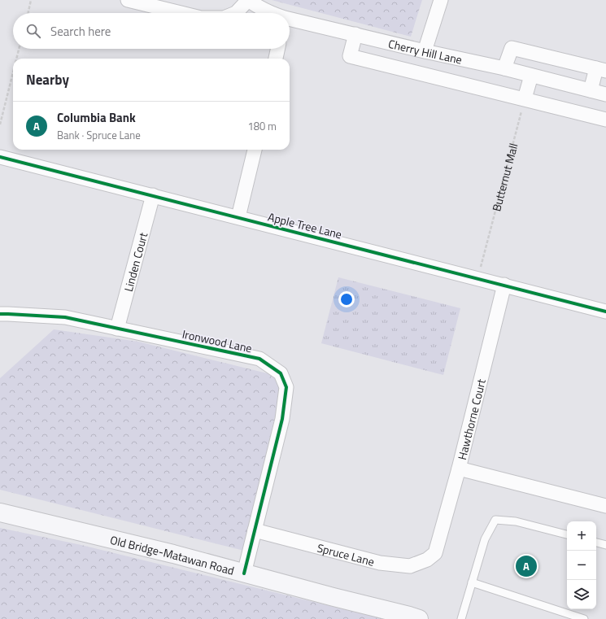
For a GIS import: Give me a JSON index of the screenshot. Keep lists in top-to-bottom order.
{
  "streets": {
    "main road": ["Old Bridge-Matawan Road"],
    "street": [
      "Cherry Hill Lane",
      "Apple Tree Lane",
      "Linden Court",
      "Ironwood Lane",
      "Hawthorne Court",
      "Spruce Lane"
    ],
    "path": ["Butternut Mall"]
  },
  "crossings": [
    ["Butternut Mall", "Apple Tree Lane"],
    ["Apple Tree Lane", "Linden Court"],
    ["Apple Tree Lane", "Hawthorne Court"],
    ["Linden Court", "Ironwood Lane"],
    ["Ironwood Lane", "Spruce Lane"],
    ["Ironwood Lane", "Old Bridge-Matawan Road"],
    ["Hawthorne Court", "Spruce Lane"]
  ],
  "page": {
    "search": "Search here",
    "heading": "Nearby",
    "list": [
      {
        "mark": "A",
        "name": "Columbia Bank",
        "note": "Bank · Spruce Lane",
        "value": "180 m"
      }
    ],
    "map_buttons": ["+", "−"],
    "pins": "A"
  }
}
